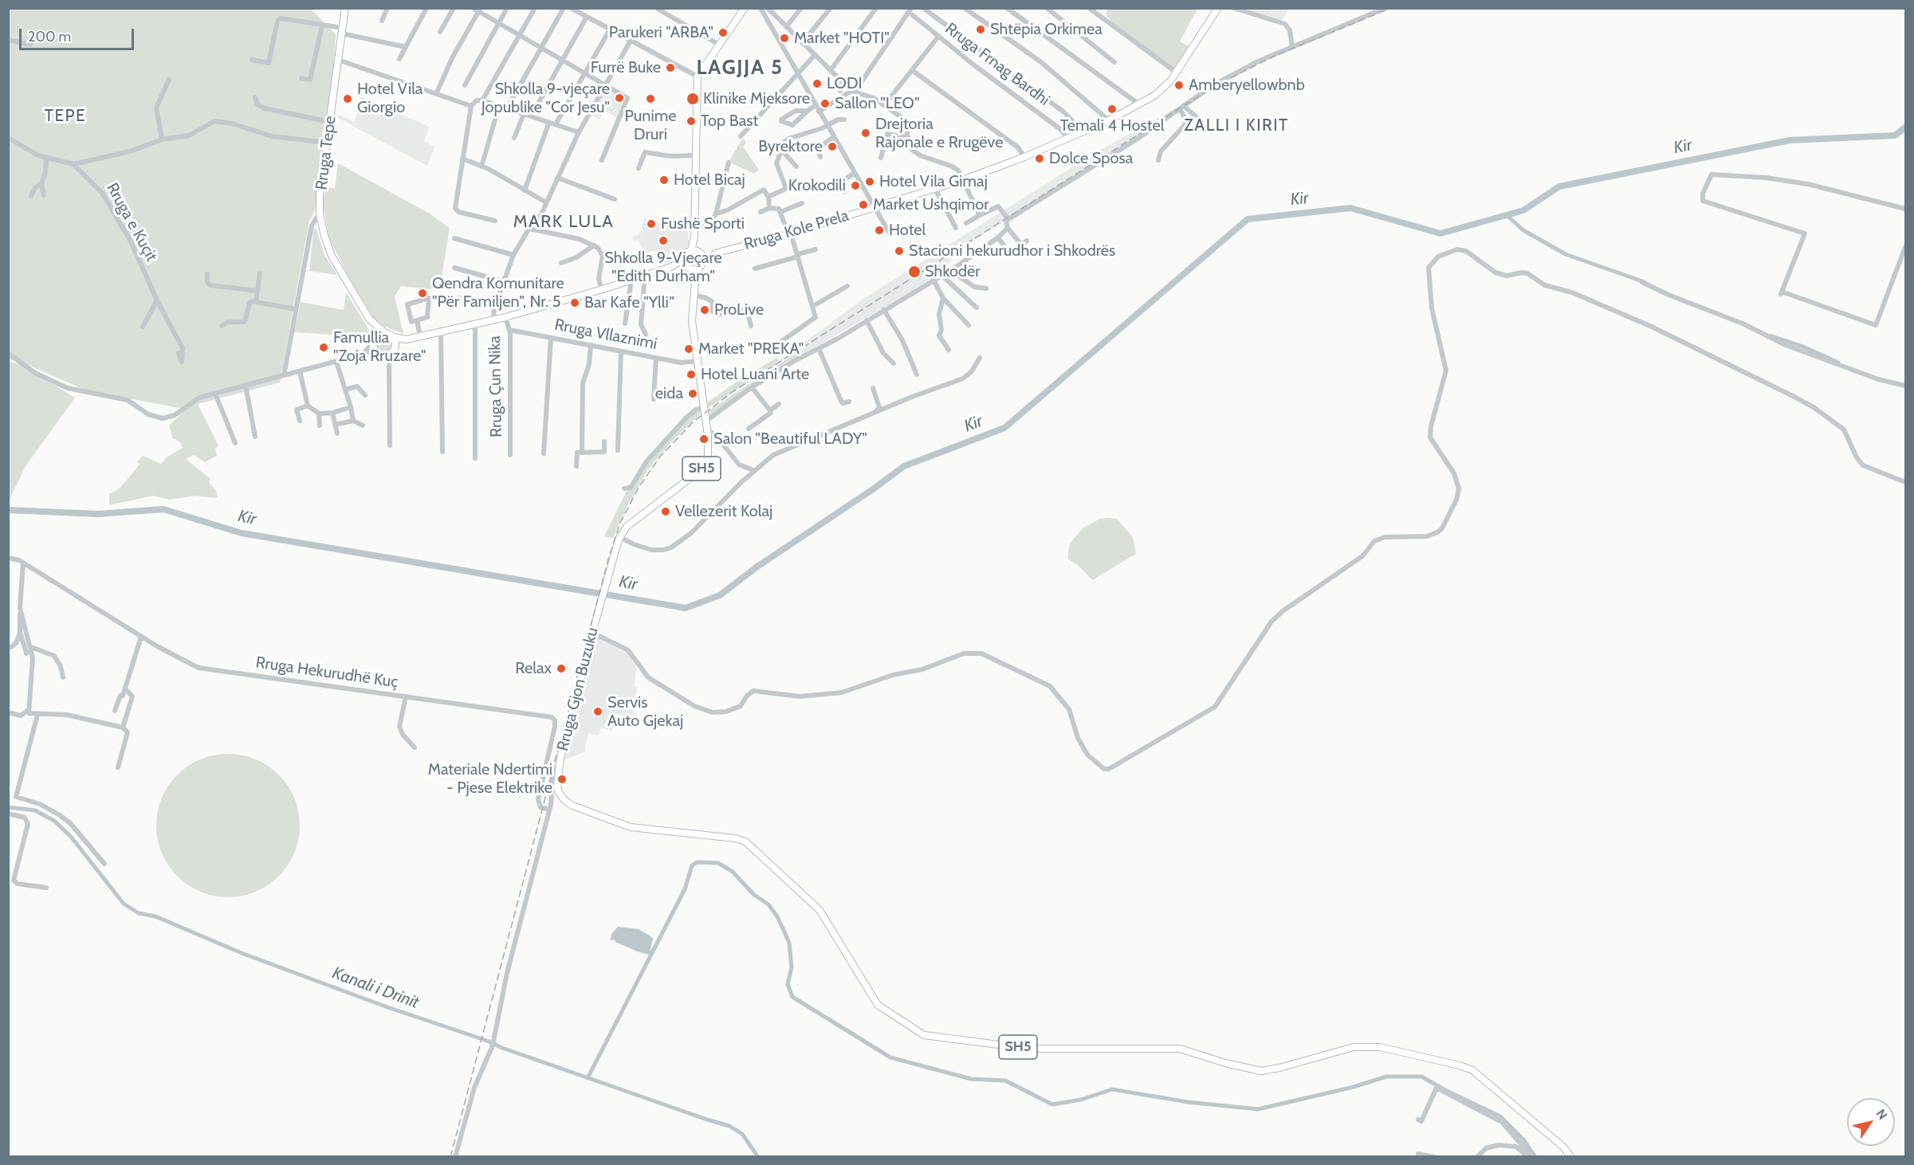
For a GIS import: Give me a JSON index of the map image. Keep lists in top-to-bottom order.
{
  "streets": {
    "main road": [
      "Rruga Tepe",
      "Rruga Kole Prela",
      "SH5",
      "Rruga Gjon Buzuku"
    ],
    "street": [
      "Rruga Frnag Bardhi",
      "Rruga e Kuçit",
      "Rruga Vllaznimi",
      "Rruga Çun Nika",
      "Rruga Hekurudhë Kuç"
    ]
  },
  "crossings": [
    ["Rruga Frnag Bardhi", "Rruga Kole Prela"],
    ["Rruga Kole Prela", "SH5"],
    ["Rruga Vllaznimi", "Rruga Çun Nika"],
    ["Rruga Vllaznimi", "SH5"],
    ["SH5", "Rruga Gjon Buzuku"]
  ],
  "districts": [
    "LAGJJA 5",
    "TEPE",
    "ZALLI I KIRIT",
    "MARK LULA"
  ],
  "water": ["Kir", "Kanali i Drinit"],
  "places": [
    "Shtëpia Orkimea",
    "Parukeri \"ARBA\"",
    "Market \"HOTI\"",
    "Furrë Buke",
    "LODI",
    "Amberyellowbnb",
    "Shkolla 9-vjeçare Jopublike \"Cor Jesu\"",
    "Hotel Vila Giorgio",
    "Punime Druri",
    "Klinike Mjeksore",
    "Sallon \"LEO\"",
    "Temali 4 Hostel",
    "Top Bast",
    "Drejtoria Rajonale e Rrugëve",
    "Byrektore",
    "Dolce Sposa",
    "Hotel Bicaj",
    "Hotel Vila Gimaj",
    "Krokodili",
    "Market Ushqimor",
    "Fushë Sporti",
    "Hotel",
    "Shkolla 9-Vjeçare \"Edith Durham\"",
    "Stacioni hekurudhor i Shkodrës",
    "Shkodër",
    "Qendra Komunitare \"Për Familjen\", Nr. 5",
    "Bar Kafe \"Ylli\"",
    "ProLive",
    "Famullia \"Zoja Rruzare\"",
    "Market \"PREKA\"",
    "Hotel Luani Arte",
    "eida",
    "Salon \"Beautiful LADY\"",
    "Vellezerit Kolaj",
    "Relax",
    "Servis Auto Gjekaj",
    "Materiale Ndertimi - Pjese Elektrike"
  ],
  "scale_bar": "200 m",
  "north": "top right"
}
